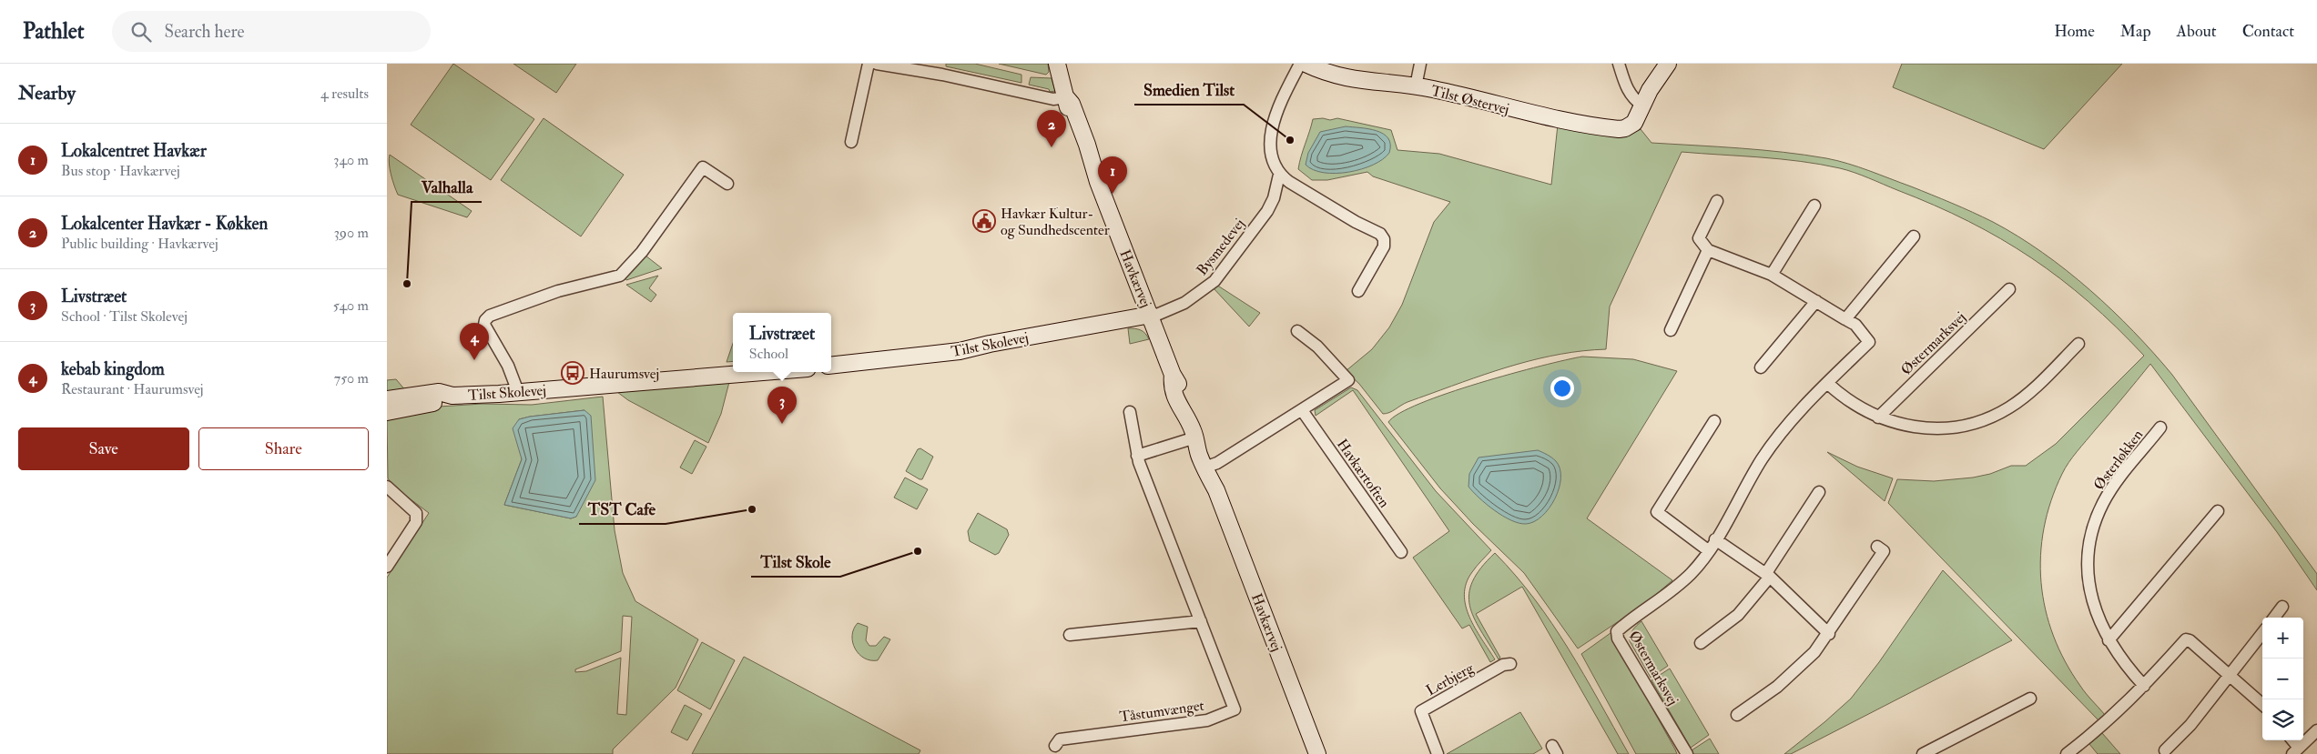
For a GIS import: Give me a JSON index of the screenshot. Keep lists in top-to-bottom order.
{
  "streets": {
    "street": [
      "Tilst Østervej",
      "Bysmedevej",
      "Havkærvej",
      "Østermarksvej",
      "Tilst Skolevej",
      "Østerløkken",
      "Havkærtoften",
      "Lerbjerg",
      "Tåstumvænget"
    ]
  },
  "crossings": [
    ["Bysmedevej", "Havkærvej"],
    ["Bysmedevej", "Tilst Skolevej"],
    ["Havkærvej", "Tilst Skolevej"]
  ],
  "places": {
    "other": [
      "Smedien Tilst",
      "Valhalla",
      "TST Cafe",
      "Tilst Skole"
    ],
    "public building": ["Havkær Kultur- og Sundhedscenter"],
    "bus stop": ["Haurumsvej"]
  },
  "page": {
    "header": "Pathlet",
    "search": "Search here",
    "nav": [
      "Home",
      "Map",
      "About",
      "Contact"
    ],
    "heading": ["Nearby", "4 results"],
    "pins": [
      "2",
      "1",
      "4",
      "3"
    ],
    "list": [
      {
        "mark": "1",
        "name": "Lokalcentret Havkær",
        "note": "Bus stop · Havkærvej",
        "value": "340 m"
      },
      {
        "mark": "2",
        "name": "Lokalcenter Havkær - Køkken",
        "note": "Public building · Havkærvej",
        "value": "390 m"
      },
      {
        "mark": "3",
        "name": "Livstræet",
        "note": "School · Tilst Skolevej",
        "value": "540 m"
      },
      {
        "mark": "4",
        "name": "kebab kingdom",
        "note": "Restaurant · Haurumsvej",
        "value": "750 m"
      }
    ],
    "popup": ["Livstræet", "School"],
    "buttons": ["Save", "Share"],
    "map_buttons": ["+", "−"]
  }
}
